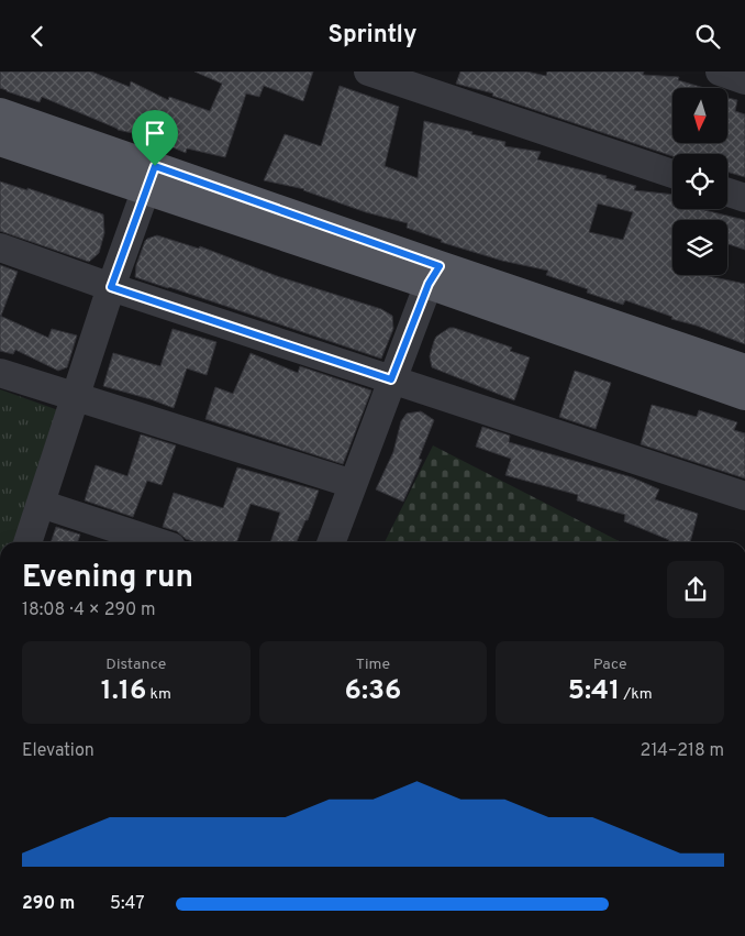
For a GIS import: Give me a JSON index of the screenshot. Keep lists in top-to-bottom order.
{
  "north": "bottom",
  "page": {
    "header": "Sprintly",
    "heading": ["Evening run", "18:08 · 4 × 290 m"],
    "stats": [
      ["Distance", "1.16 km"],
      ["Time", "6:36"],
      ["Pace", "5:41 /km"]
    ],
    "chart": ["Elevation", "214–218 m"],
    "list": [
      {
        "name": "290 m",
        "note": "5:47"
      }
    ]
  }
}
